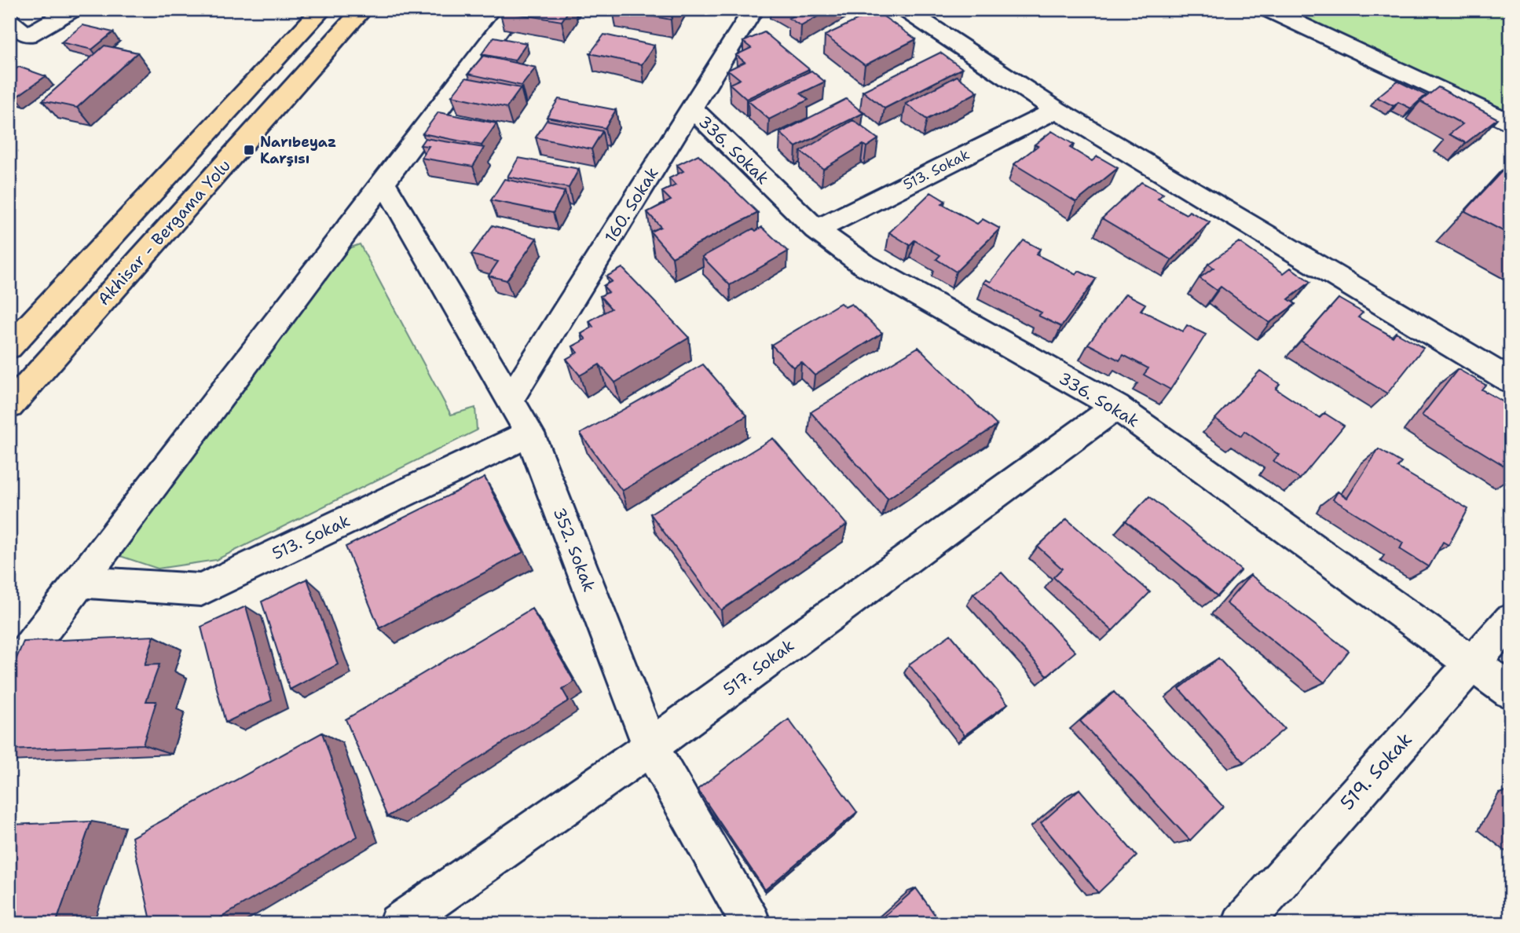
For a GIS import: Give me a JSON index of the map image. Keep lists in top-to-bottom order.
{
  "streets": {
    "main road": ["Akhisar - Bergama Yolu"],
    "street": [
      "336. Sokak",
      "513. Sokak",
      "160. Sokak",
      "352. Sokak",
      "517. Sokak",
      "519. Sokak"
    ]
  },
  "crossings": [
    ["336. Sokak", "513. Sokak"],
    ["336. Sokak", "160. Sokak"],
    ["336. Sokak", "517. Sokak"],
    ["336. Sokak", "519. Sokak"],
    ["513. Sokak", "352. Sokak"],
    ["160. Sokak", "352. Sokak"],
    ["352. Sokak", "517. Sokak"]
  ],
  "places": {
    "transit": ["Narıbeyaz Karşısı"]
  }
}
